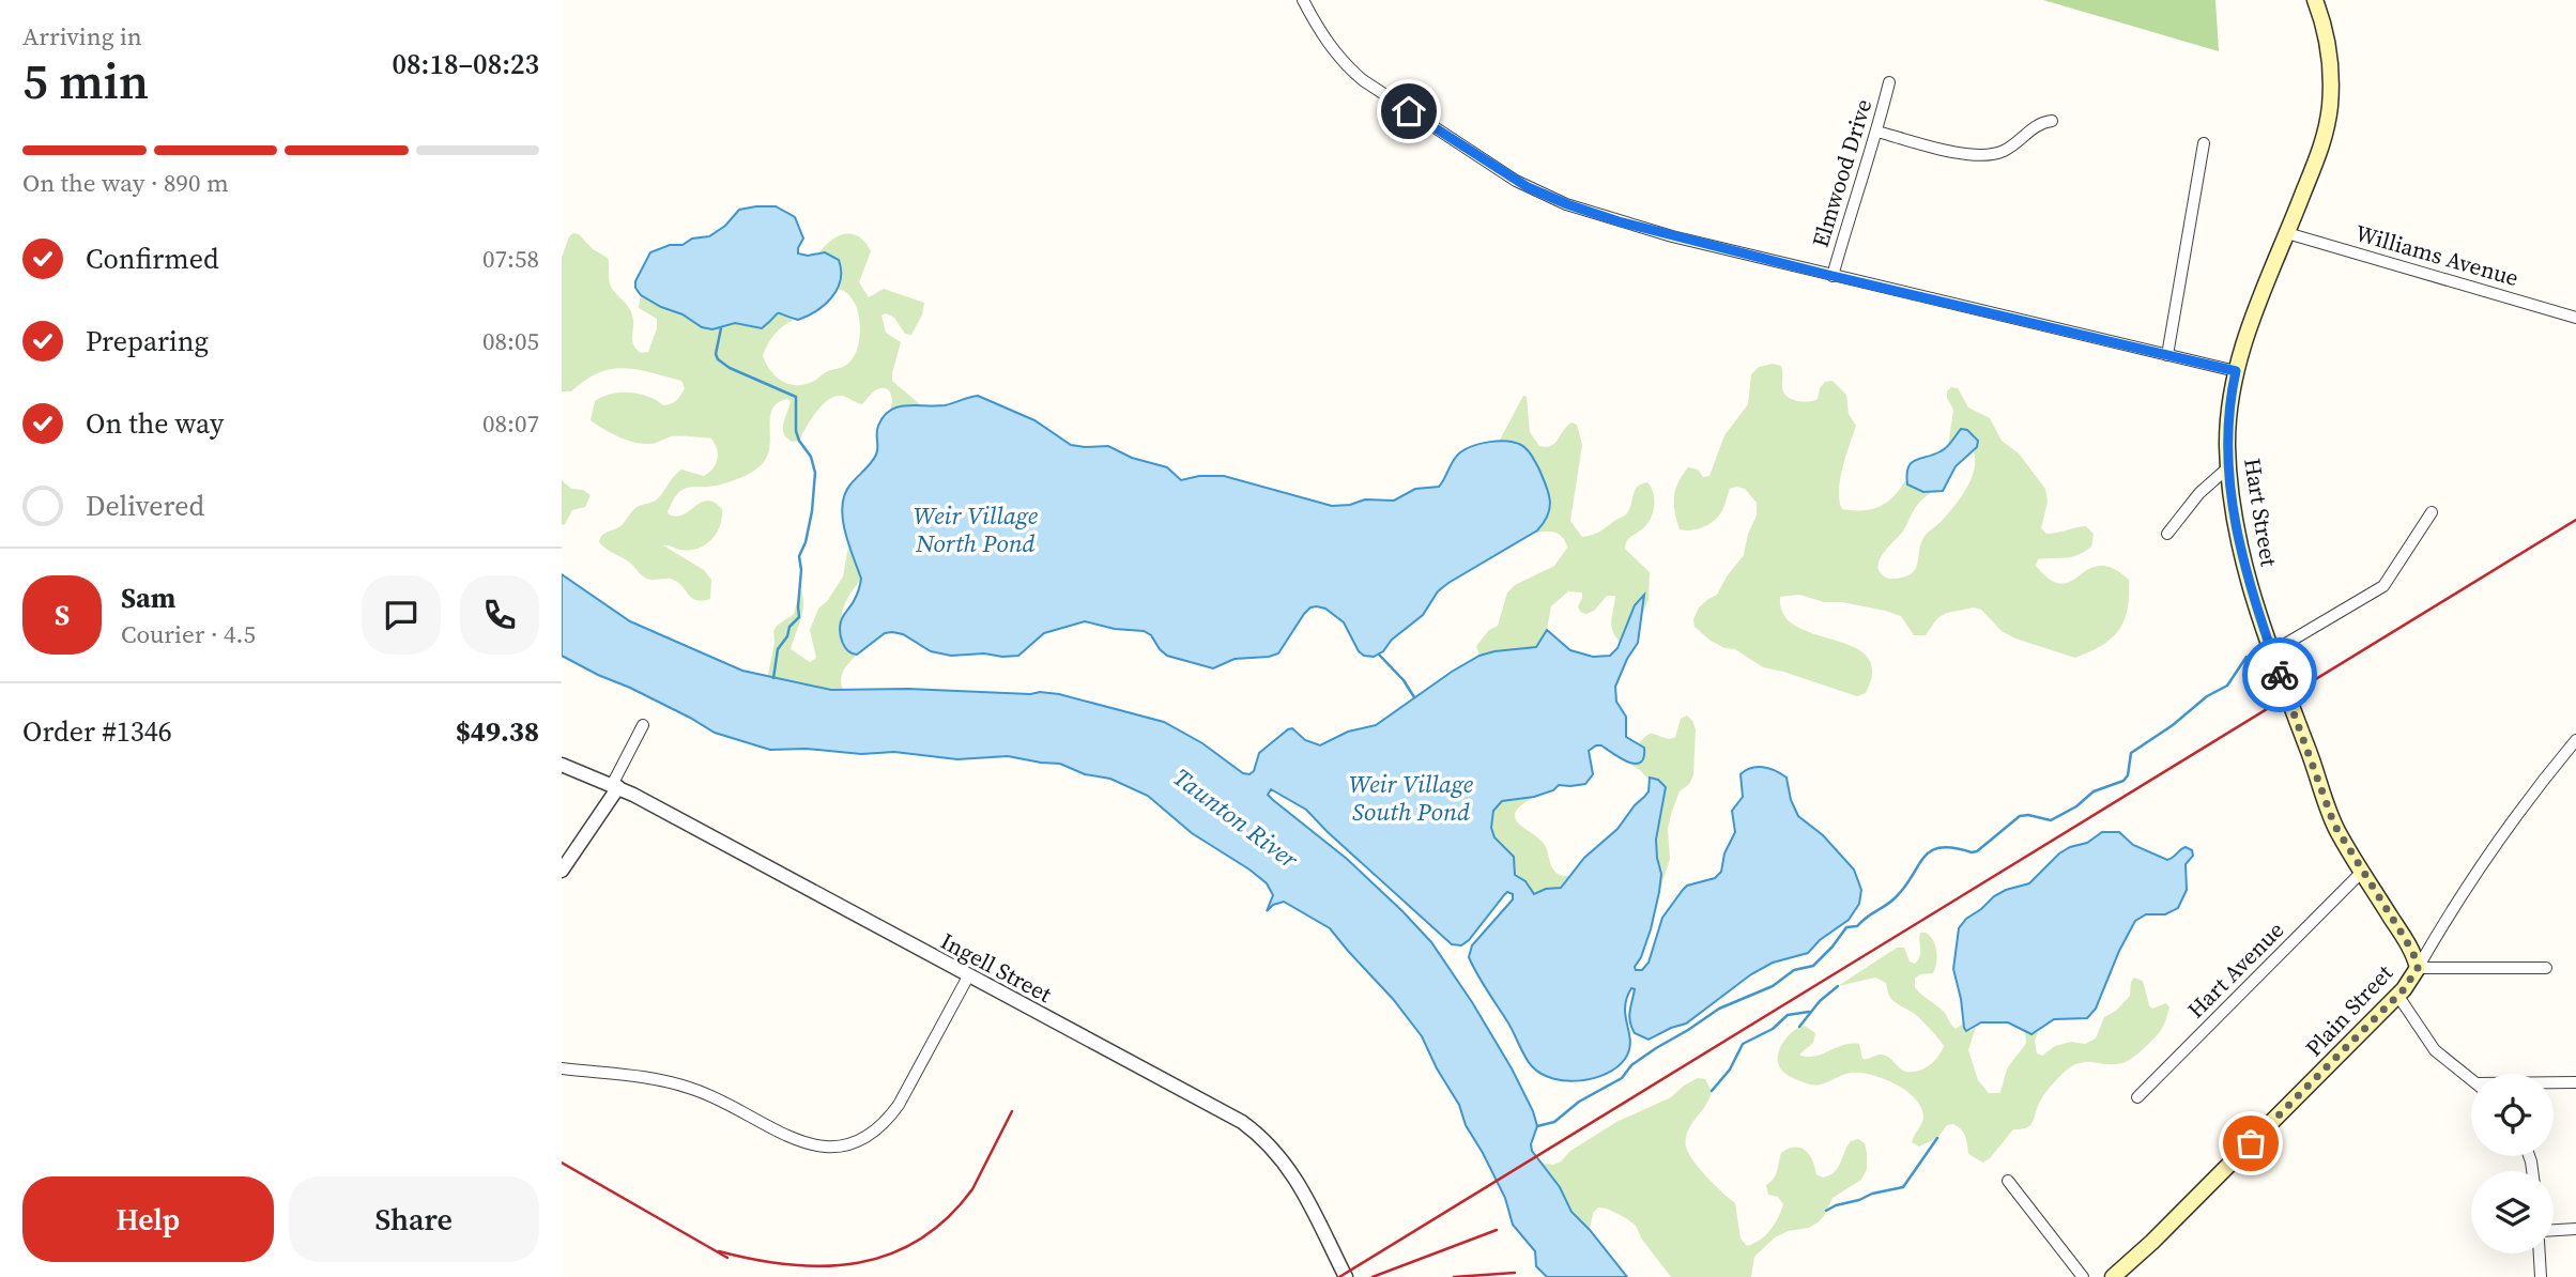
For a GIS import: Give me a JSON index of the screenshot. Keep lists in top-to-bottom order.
{
  "streets": {
    "main road": ["Hart Street", "Plain Street"],
    "street": [
      "Elmwood Drive",
      "Williams Avenue",
      "Ingell Street",
      "Hart Avenue"
    ]
  },
  "crossings": [
    ["Williams Avenue", "Hart Street"],
    ["Hart Street", "Hart Avenue"],
    ["Hart Street", "Plain Street"]
  ],
  "water": ["Weir Village North Pond", "Weir Village South Pond", "Taunton River"],
  "page": {
    "heading": ["5 min", "Arriving in", "08:18–08:23"],
    "panel": [
      "Sam",
      "Courier · 4.5",
      "Order #1346",
      "$49.38"
    ],
    "bar": "On the way · 890 m",
    "list": [
      ["Confirmed", "07:58"],
      ["Preparing", "08:05"],
      ["On the way", "08:07"],
      "Delivered"
    ],
    "round": "S",
    "buttons": ["Help", "Share"]
  }
}
